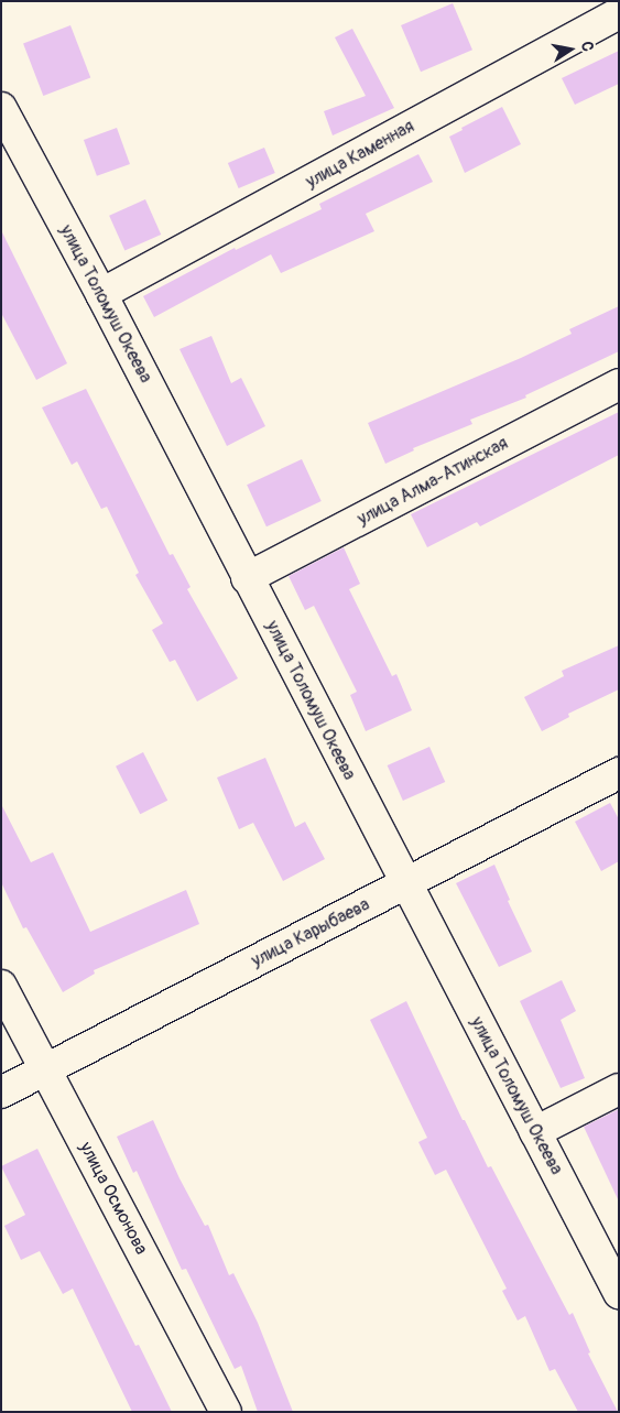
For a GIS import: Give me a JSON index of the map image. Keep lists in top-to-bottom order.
{
  "streets": {
    "street": [
      "улица Каменная",
      "улица Толомуш Океева",
      "улица Алма-Атинская",
      "улица Карыбаева",
      "улица Осмонова"
    ]
  },
  "crossings": [
    ["улица Каменная", "улица Толомуш Океева"],
    ["улица Толомуш Океева", "улица Алма-Атинская"],
    ["улица Толомуш Океева", "улица Карыбаева"],
    ["улица Карыбаева", "улица Осмонова"]
  ],
  "north": "right"
}
